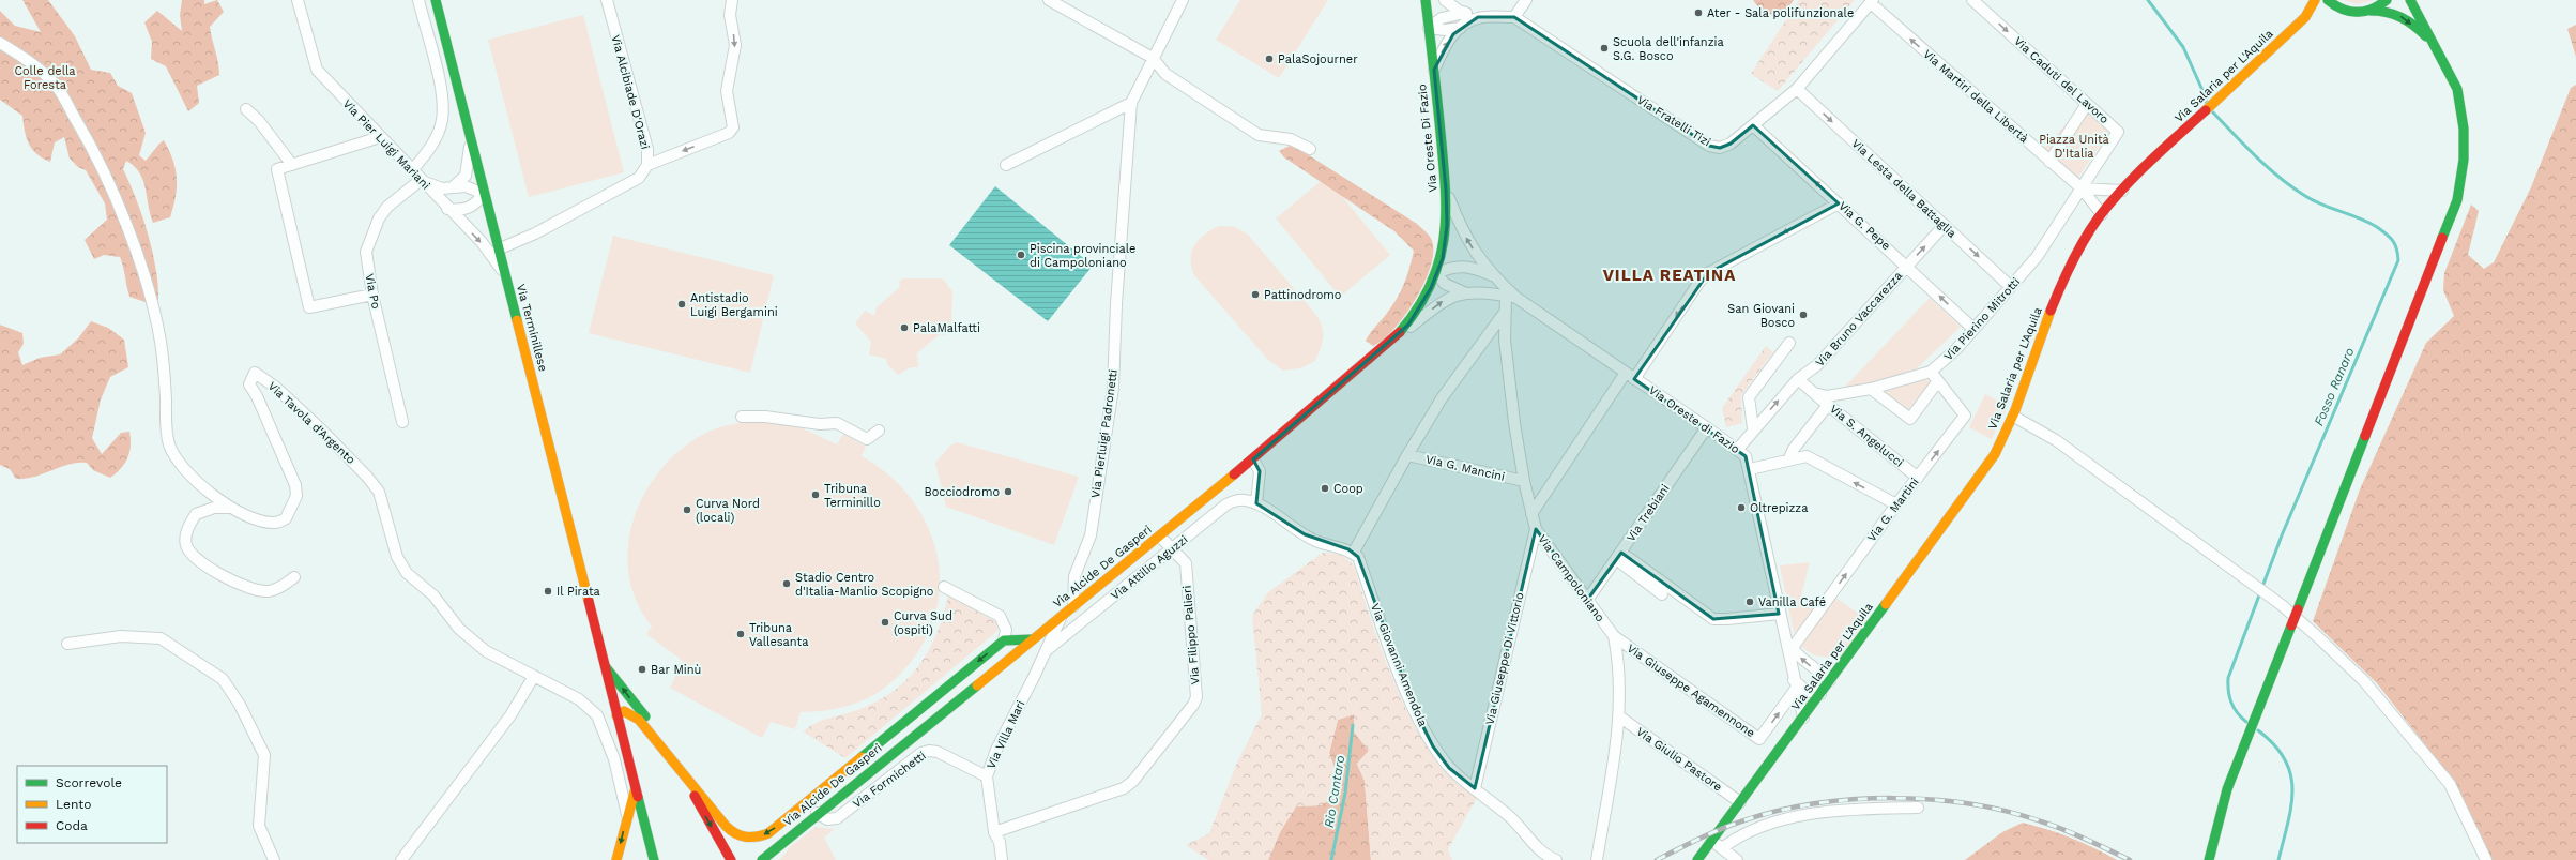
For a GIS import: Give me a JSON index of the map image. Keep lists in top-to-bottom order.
{
  "streets": {
    "main road": [
      "Via Salaria per L'Aquila",
      "Via Oreste Di Fazio",
      "Via Terminillese",
      "Via Alcide De Gasperi"
    ],
    "street": [
      "Via Caduti del Lavoro",
      "Via Alcibiade D'Orazi",
      "Via Martiri della Libertà",
      "Via Fratelli Tizi",
      "Via Pier Luigi Mariani",
      "Via Lesta della Battaglia",
      "Via G. Pepe",
      "Via Po",
      "Via Bruno Vaccarezza",
      "Via Pierino Mitrotti",
      "Via Oreste di Fazio",
      "Via Tavola d'Argento",
      "Via Pierluigi Padronetti",
      "Via S. Angelucci",
      "Via G. Mancini",
      "Via G. Martini",
      "Via Trebiani",
      "Via Attilio Aguzzi",
      "Via Campoloniano",
      "Via Filippo Palieri",
      "Via Giuseppe Di Vittorio",
      "Via Giovanni Amendola",
      "Via Giuseppe Agamennone",
      "Via Villa Mari",
      "Via Giulio Pastore",
      "Via Formichetti"
    ]
  },
  "crossings": [
    ["Via Salaria per L'Aquila", "Via Oreste di Fazio"],
    ["Via Salaria per L'Aquila", "Via Giulio Pastore"],
    ["Via Caduti del Lavoro", "Via Martiri della Libertà"],
    ["Via Caduti del Lavoro", "Via Pierino Mitrotti"],
    ["Via Alcibiade D'Orazi", "Via Terminillese"],
    ["Via Martiri della Libertà", "Via Fratelli Tizi"],
    ["Via Martiri della Libertà", "Via Pierino Mitrotti"],
    ["Via Fratelli Tizi", "Via Lesta della Battaglia"],
    ["Via Fratelli Tizi", "Via G. Pepe"],
    ["Via Oreste Di Fazio", "Via Alcide De Gasperi"],
    ["Via Pier Luigi Mariani", "Via Po"],
    ["Via Pier Luigi Mariani", "Via Terminillese"],
    ["Via Lesta della Battaglia", "Via Bruno Vaccarezza"],
    ["Via Lesta della Battaglia", "Via Pierino Mitrotti"],
    ["Via G. Pepe", "Via Bruno Vaccarezza"],
    ["Via G. Pepe", "Via Pierino Mitrotti"],
    ["Via Bruno Vaccarezza", "Via Oreste di Fazio"],
    ["Via Pierino Mitrotti", "Via S. Angelucci"],
    ["Via Pierino Mitrotti", "Via G. Martini"],
    ["Via Oreste di Fazio", "Via Trebiani"],
    ["Via Oreste di Fazio", "Via Giuseppe Agamennone"],
    ["Via Pierluigi Padronetti", "Via Alcide De Gasperi"],
    ["Via S. Angelucci", "Via G. Martini"],
    ["Via G. Mancini", "Via Campoloniano"],
    ["Via Trebiani", "Via Campoloniano"],
    ["Via Alcide De Gasperi", "Via Filippo Palieri"],
    ["Via Alcide De Gasperi", "Via Villa Mari"],
    ["Via Alcide De Gasperi", "Via Formichetti"],
    ["Via Attilio Aguzzi", "Via Filippo Palieri"],
    ["Via Attilio Aguzzi", "Via Villa Mari"],
    ["Via Campoloniano", "Via Giuseppe Di Vittorio"],
    ["Via Campoloniano", "Via Giuseppe Agamennone"],
    ["Via Campoloniano", "Via Giulio Pastore"],
    ["Via Filippo Palieri", "Via Villa Mari"],
    ["Via Giuseppe Di Vittorio", "Via Giovanni Amendola"],
    ["Via Villa Mari", "Via Formichetti"]
  ],
  "one_way": [
    "Via Caduti del Lavoro",
    "Via Martiri della Libertà",
    "Via Lesta della Battaglia",
    "Via G. Pepe",
    "Via G. Martini"
  ],
  "districts": ["VILLA REATINA"],
  "water": ["Fosso Ranaro", "Rio Cantaro"],
  "parks": ["Colle della Foresta", "Piazza Unità D'Italia"],
  "places": [
    "Ater - Sala polifunzionale",
    "Scuola dell'infanzia S.G. Bosco",
    "PalaSojourner",
    "Piscina provinciale di Campoloniano",
    "Pattinodromo",
    "Antistadio Luigi Bergamini",
    "San Giovani Bosco",
    "PalaMalfatti",
    "Coop",
    "Bocciodromo",
    "Tribuna Terminillo",
    "Oltrepizza",
    "Curva Nord (locali)",
    "Stadio Centro d'Italia-Manlio Scopigno",
    "Il Pirata",
    "Vanilla Café",
    "Curva Sud (ospiti)",
    "Tribuna Vallesanta",
    "Bar Minù"
  ],
  "legend": ["Scorrevole", "Lento", "Coda"]
}
